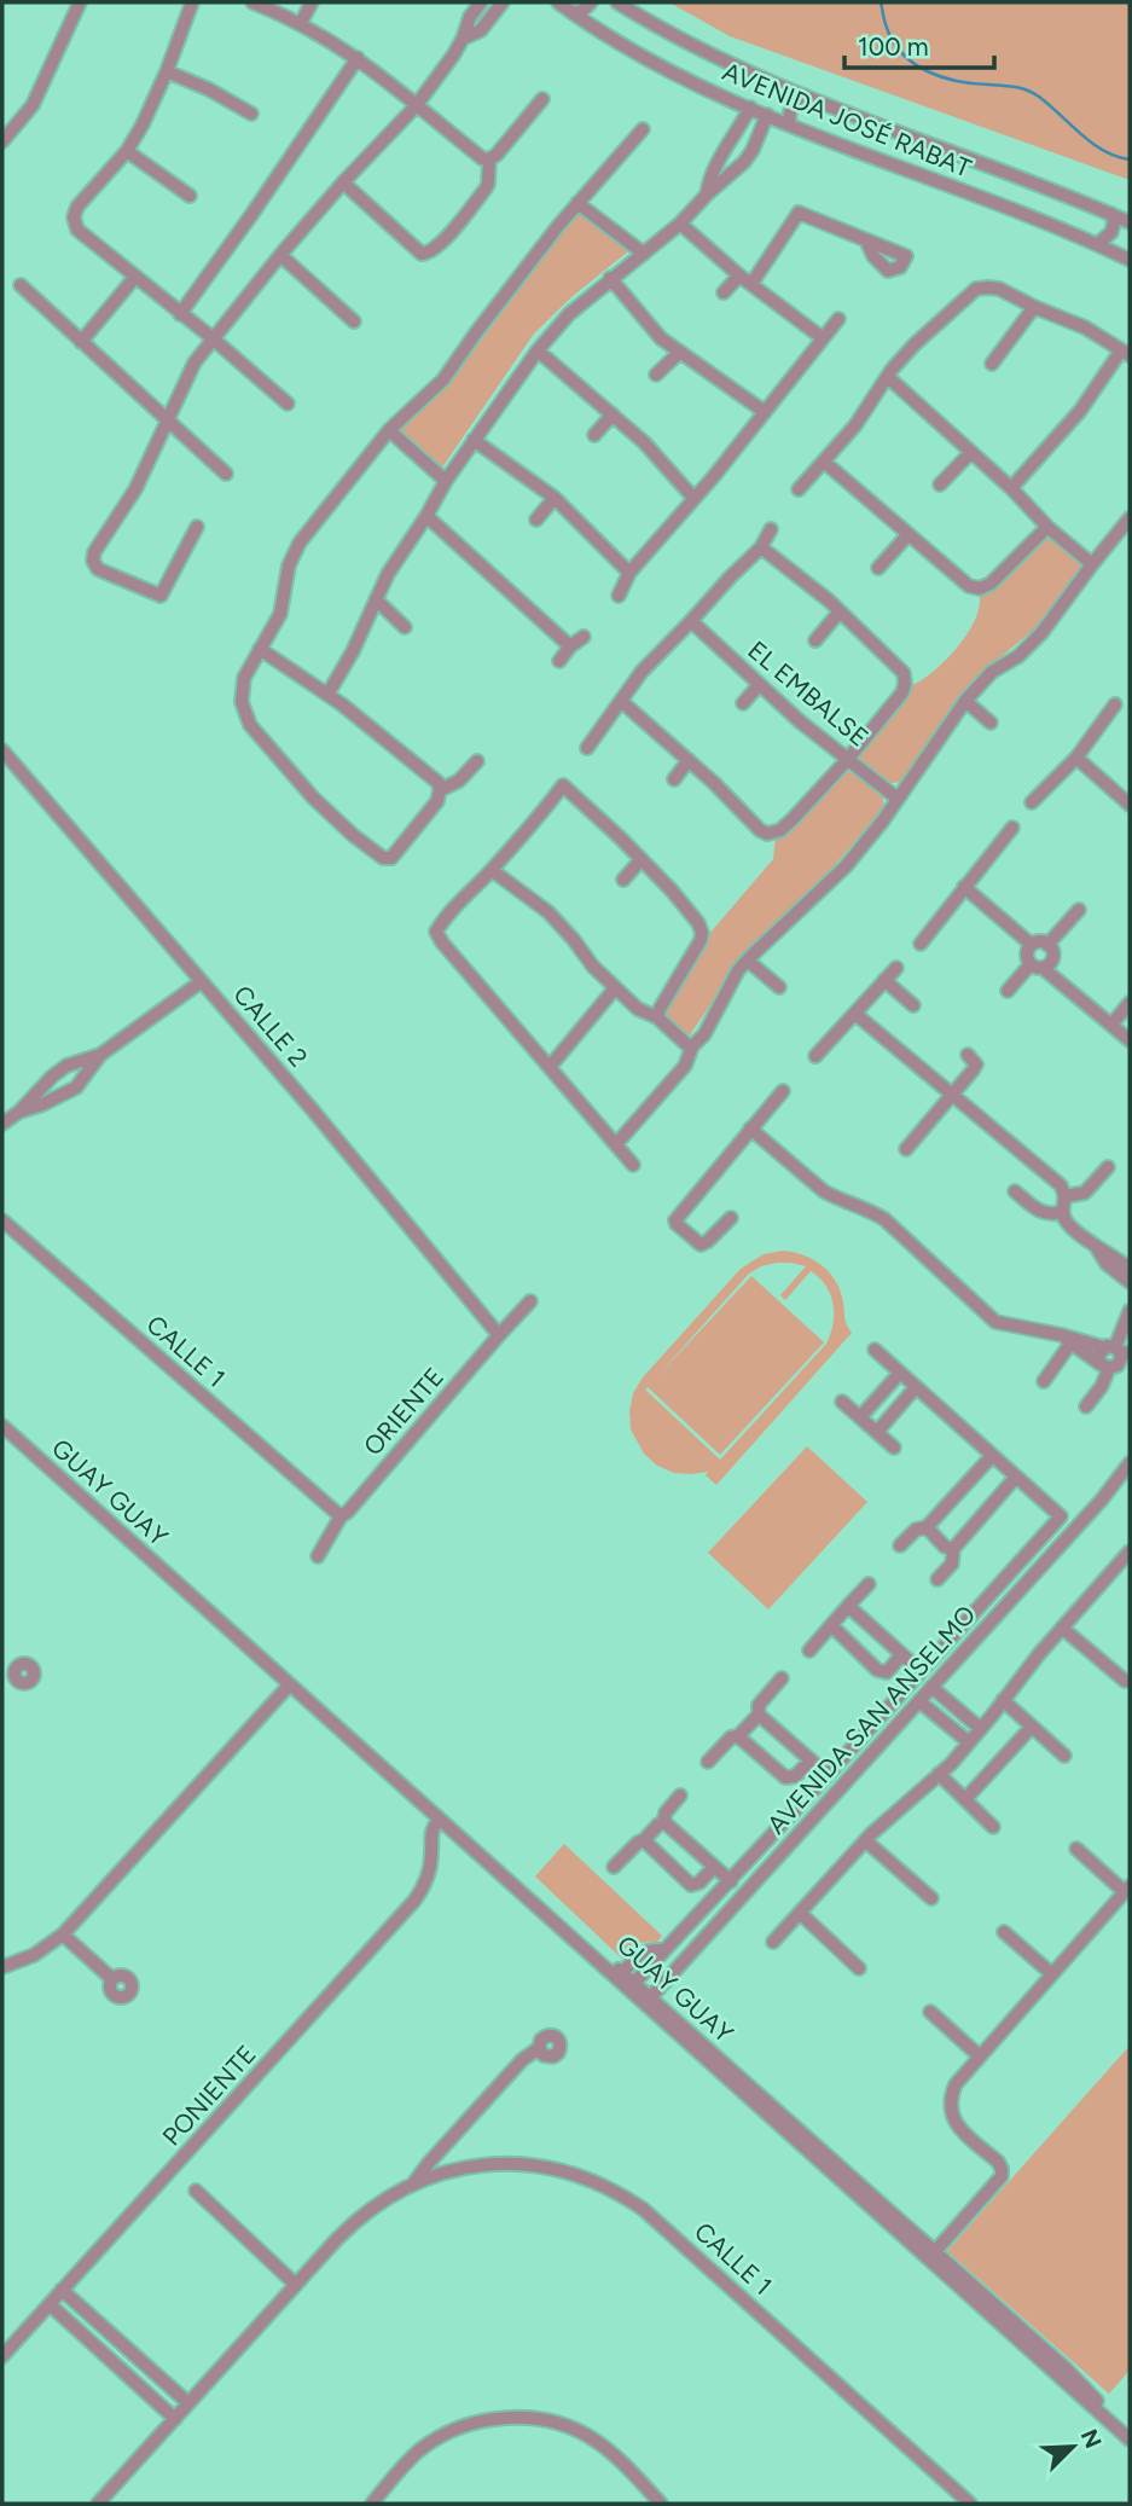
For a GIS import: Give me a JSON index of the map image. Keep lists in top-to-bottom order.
{
  "streets": {
    "street": [
      "AVENIDA JOSÉ RABAT",
      "EL EMBALSE",
      "CALLE 2",
      "CALLE 1",
      "ORIENTE",
      "GUAY GUAY",
      "AVENIDA SAN ANSELMO",
      "PONIENTE"
    ]
  },
  "crossings": [
    ["CALLE 2", "ORIENTE"],
    ["CALLE 1", "ORIENTE"],
    ["GUAY GUAY", "AVENIDA SAN ANSELMO"],
    ["GUAY GUAY", "PONIENTE"]
  ],
  "scale_bar": "100 m",
  "north": "top right"
}
